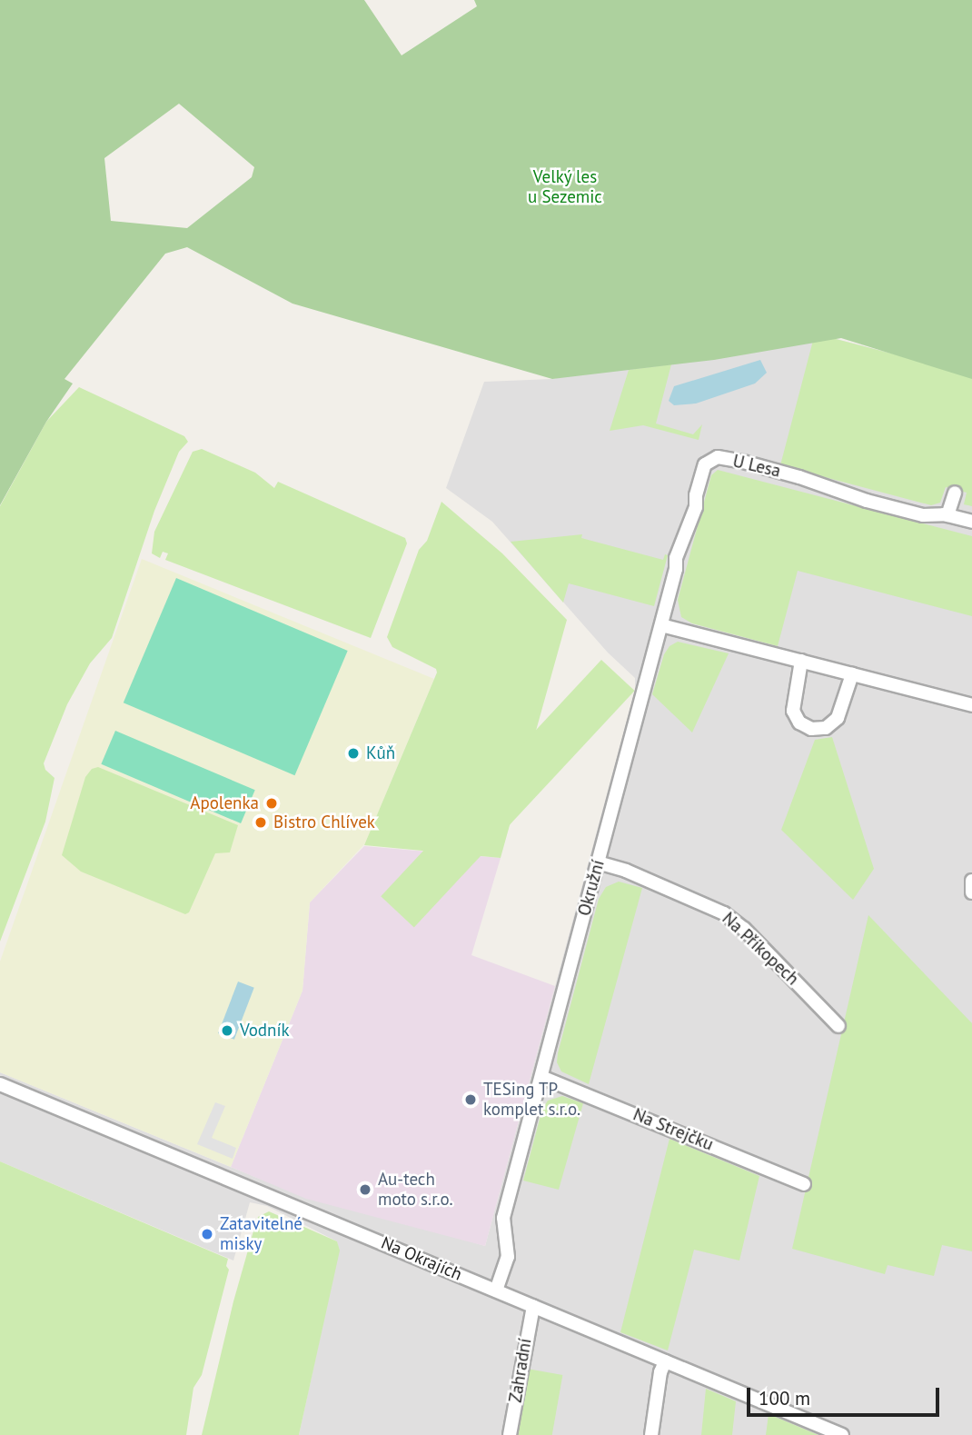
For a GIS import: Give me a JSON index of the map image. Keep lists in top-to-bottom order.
{
  "streets": {
    "street": [
      "U Lesa",
      "Okružní",
      "Na Příkopech",
      "Na Strejčku",
      "Na Okrajích",
      "Zahradní"
    ]
  },
  "crossings": [
    ["U Lesa", "Okružní"],
    ["Okružní", "Na Příkopech"],
    ["Okružní", "Na Strejčku"],
    ["Okružní", "Na Okrajích"],
    ["Na Okrajích", "Zahradní"]
  ],
  "parks": ["Velký les u Sezemic"],
  "places": [
    "Kůň",
    "Apolenka",
    "Bistro Chlívek",
    "Vodník",
    "TESing TP komplet s.r.o.",
    "Au-tech moto s.r.o.",
    "Zatavitelné misky"
  ],
  "scale_bar": "100 m"
}
